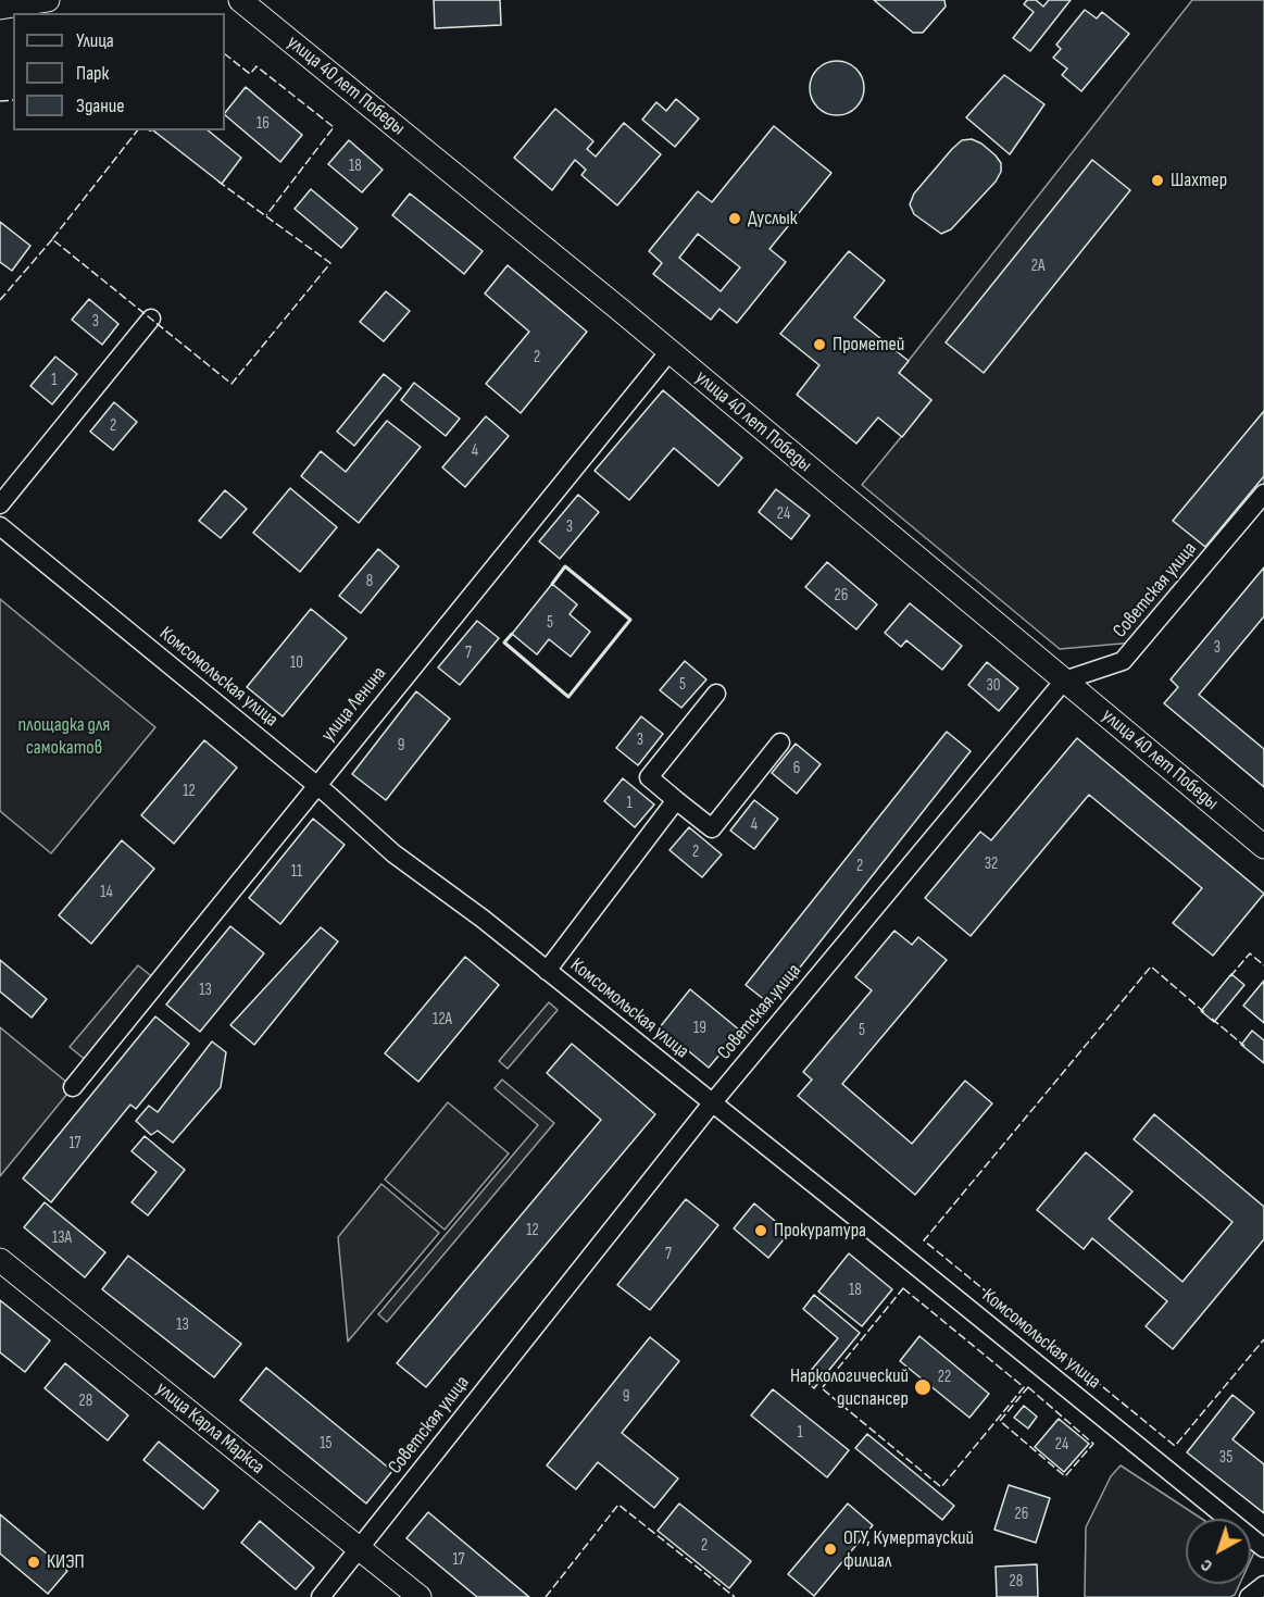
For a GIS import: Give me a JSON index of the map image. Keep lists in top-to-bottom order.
{
  "streets": {
    "main road": ["улица 40 лет Победы", "улица Карла Маркса"],
    "street": ["Советская улица", "Комсомольская улица", "улица Ленина"]
  },
  "crossings": [
    ["улица 40 лет Победы", "Советская улица"],
    ["улица 40 лет Победы", "улица Ленина"],
    ["Советская улица", "Комсомольская улица"],
    ["Советская улица", "улица Карла Маркса"],
    ["Комсомольская улица", "улица Ленина"]
  ],
  "parks": ["площадка для самокатов"],
  "places": [
    "Шахтер",
    "Дуслык",
    "Прометей",
    "Прокуратура",
    "Наркологический диспансер",
    "ОГУ, Кумертауский филиал",
    "КИЭП"
  ],
  "house_numbers": [
    "16",
    "18",
    "2А",
    "3",
    "2",
    "1",
    "2",
    "4",
    "24",
    "3",
    "8",
    "26",
    "5",
    "3",
    "7",
    "10",
    "5",
    "30",
    "3",
    "9",
    "6",
    "12",
    "1",
    "4",
    "2",
    "32",
    "2",
    "11",
    "14",
    "13",
    "12А",
    "19",
    "5",
    "17",
    "12",
    "13А",
    "7",
    "18",
    "13",
    "22",
    "9",
    "28",
    "1",
    "15",
    "24",
    "35",
    "26",
    "2",
    "17",
    "28"
  ],
  "legend": ["Улица", "Парк", "Здание"],
  "north": "bottom left"
}
